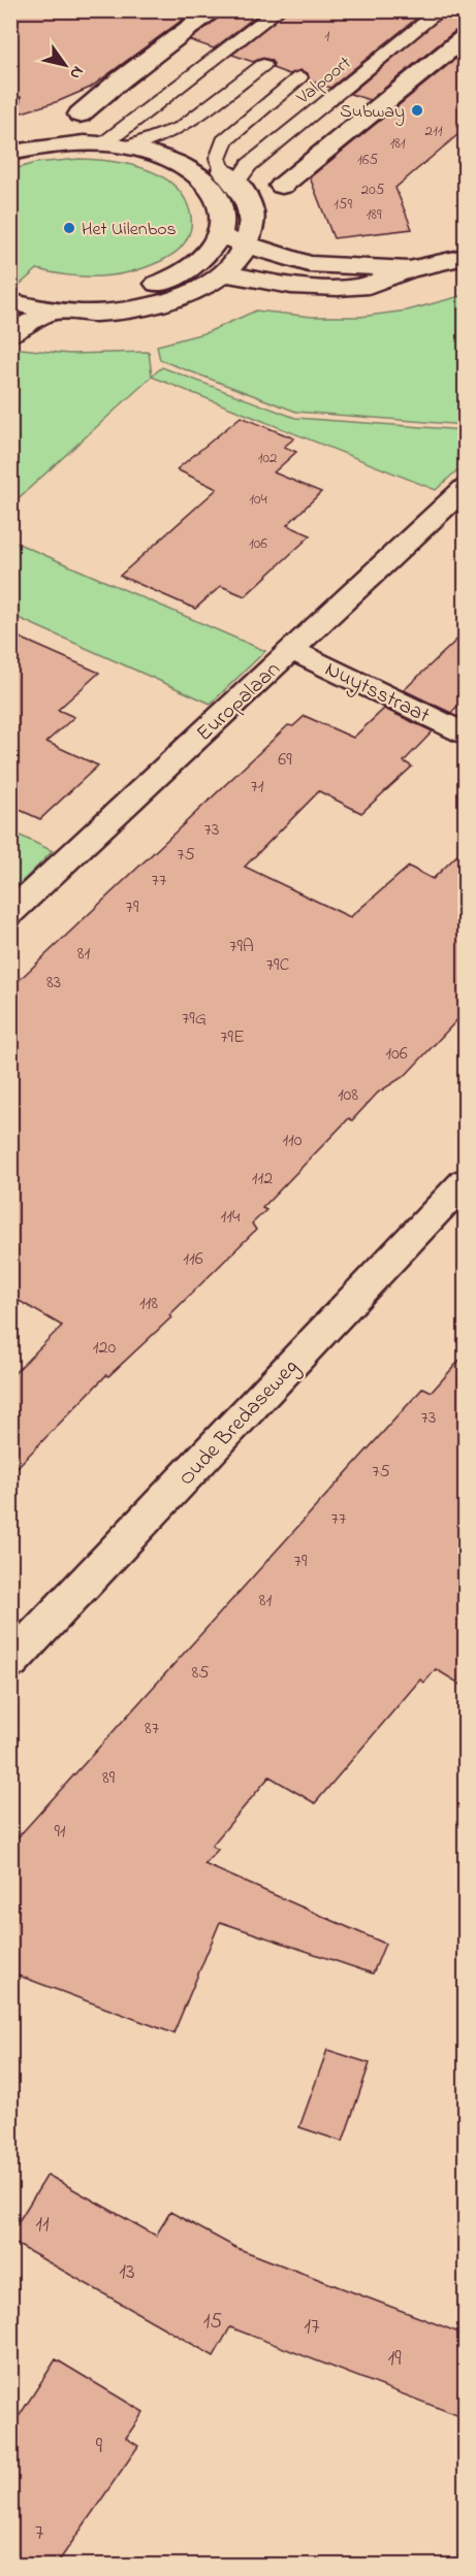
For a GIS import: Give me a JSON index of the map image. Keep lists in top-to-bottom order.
{
  "streets": {
    "street": ["Nuytsstraat", "Europalaan", "Oude Bredaseweg"],
    "lane": ["Valpoort"]
  },
  "crossings": [
    ["Nuytsstraat", "Europalaan"]
  ],
  "places": ["Subway", "Het Uilenbos"],
  "house_numbers": [
    "1",
    "211",
    "181",
    "165",
    "205",
    "159",
    "189",
    "102",
    "104",
    "106",
    "69",
    "71",
    "73",
    "75",
    "77",
    "79",
    "79A",
    "81",
    "79C",
    "83",
    "79G",
    "79E",
    "106",
    "108",
    "110",
    "112",
    "114",
    "116",
    "118",
    "120",
    "73",
    "75",
    "77",
    "79",
    "81",
    "85",
    "87",
    "89",
    "91",
    "11",
    "13",
    "15",
    "17",
    "19",
    "9",
    "7"
  ],
  "north": "bottom right"
}
